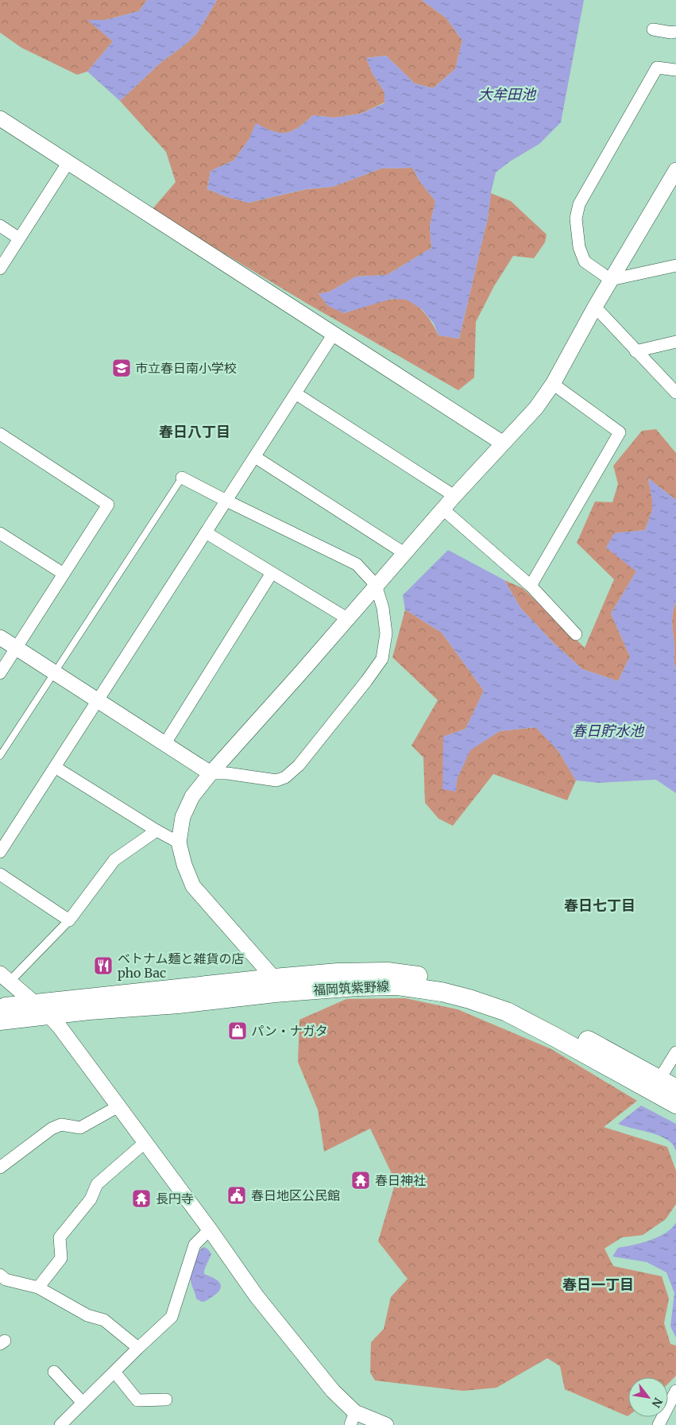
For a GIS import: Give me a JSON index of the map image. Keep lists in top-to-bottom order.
{
  "streets": {
    "main road": ["福岡筑紫野線"]
  },
  "districts": ["春日八丁目", "春日七丁目", "春日一丁目"],
  "water": ["大牟田池", "春日貯水池"],
  "places": {
    "school or university": ["市立春日南小学校"],
    "restaurant": ["ベトナム麺と雑貨の店 pho Bac"],
    "shop": ["パン・ナガタ"],
    "temple": ["春日神社", "長円寺"],
    "public building": ["春日地区公民館"]
  },
  "north": "bottom right"
}
